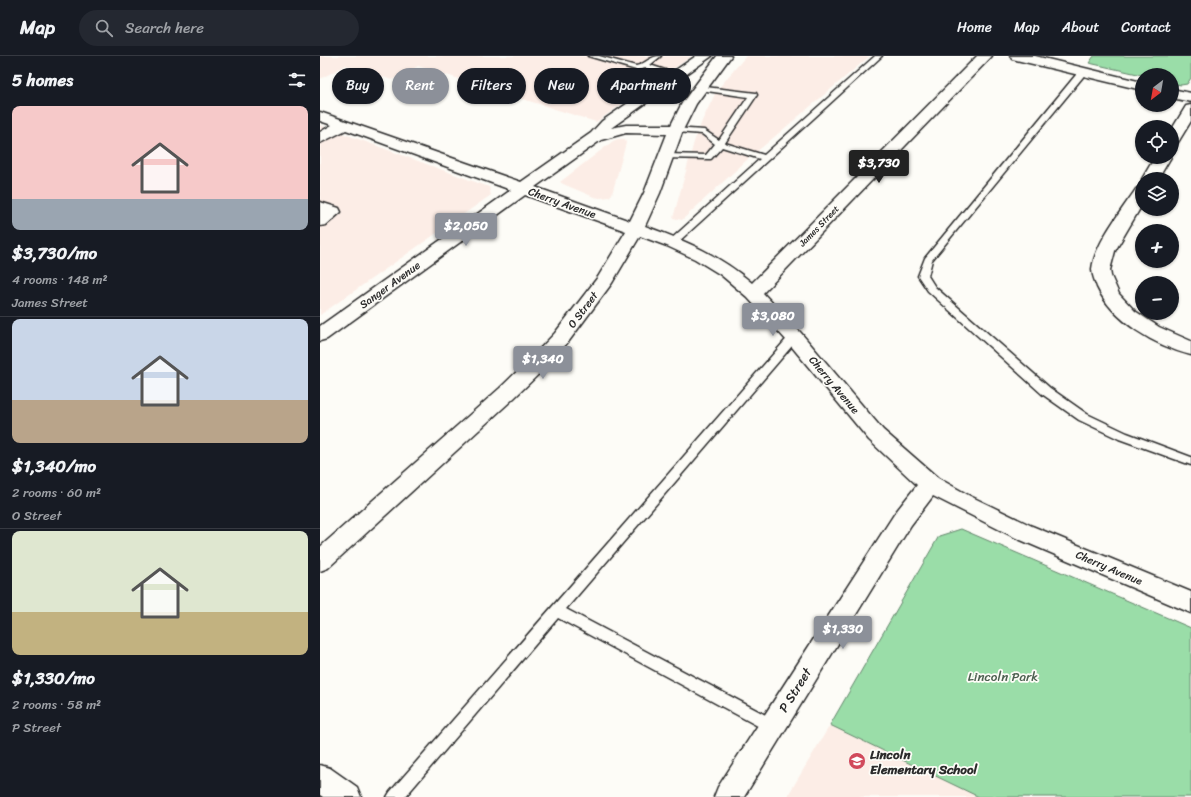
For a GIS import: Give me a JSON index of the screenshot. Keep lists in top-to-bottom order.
{
  "streets": {
    "street": [
      "Cherry Avenue",
      "James Street",
      "Sanger Avenue",
      "O Street",
      "P Street"
    ]
  },
  "crossings": [
    ["Cherry Avenue", "James Street"],
    ["Cherry Avenue", "Sanger Avenue"],
    ["Cherry Avenue", "O Street"],
    ["Cherry Avenue", "P Street"],
    ["Sanger Avenue", "O Street"]
  ],
  "parks": ["Lincoln Park"],
  "places": {
    "school or university": ["Lincoln Elementary School"]
  },
  "north": "bottom left",
  "page": {
    "header": "Map",
    "search": "Search here",
    "nav": [
      "Home",
      "Map",
      "About",
      "Contact"
    ],
    "heading": "5 homes",
    "map_buttons": ["+", "−"],
    "chip": [
      "Buy",
      "Rent",
      "Filters",
      "New",
      "Apartment"
    ],
    "list": [
      {
        "name": "$3,730/mo",
        "note": "4 rooms · 148 m² · James Street"
      },
      {
        "name": "$1,340/mo",
        "note": "2 rooms · 60 m² · O Street"
      },
      {
        "name": "$1,330/mo",
        "note": "2 rooms · 58 m² · P Street"
      }
    ],
    "price": [
      "$3,730",
      "$2,050",
      "$3,080",
      "$1,340",
      "$1,330"
    ]
  }
}
